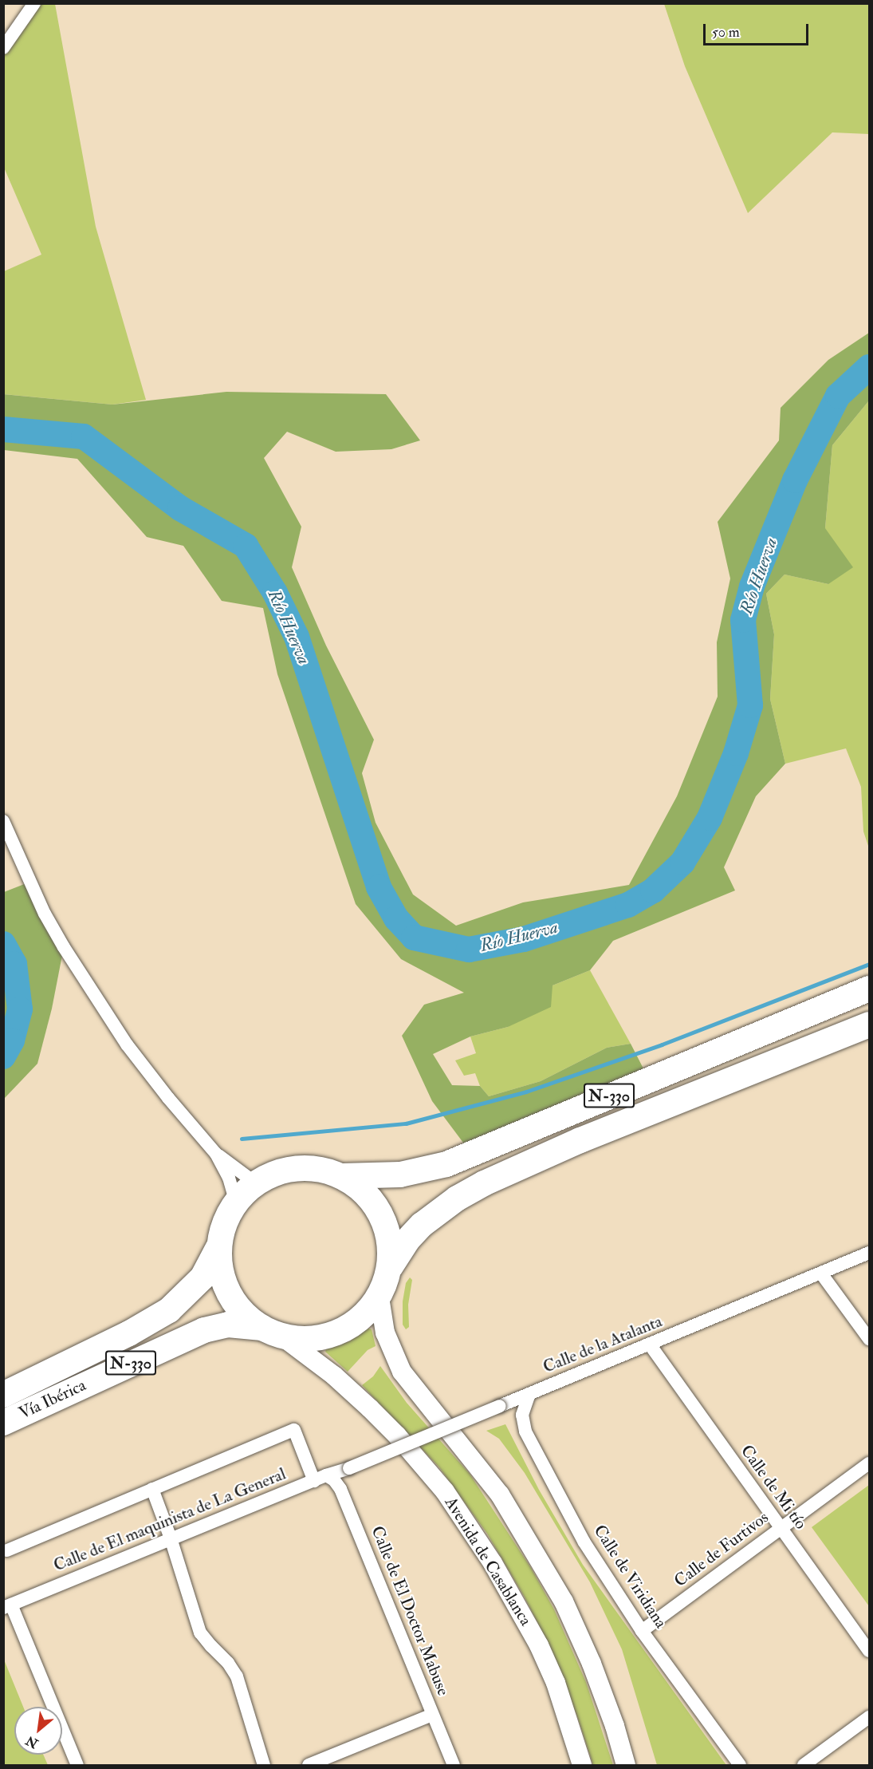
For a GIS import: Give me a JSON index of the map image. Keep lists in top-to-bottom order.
{
  "streets": {
    "highway": ["N-330", "Vía Ibérica"],
    "main road": ["Avenida de Casablanca"],
    "street": [
      "Calle de la Atalanta",
      "Calle de Mi tío",
      "Calle de El maquinista de La General",
      "Calle de Furtivos",
      "Calle de Viridiana",
      "Calle de El Doctor Mabuse"
    ]
  },
  "crossings": [
    ["N-330", "Vía Ibérica"],
    ["N-330", "Avenida de Casablanca"],
    ["Calle de la Atalanta", "Calle de Mi tío"],
    ["Calle de la Atalanta", "Calle de El maquinista de La General"],
    ["Calle de la Atalanta", "Calle de Viridiana"],
    ["Vía Ibérica", "Avenida de Casablanca"],
    ["Calle de Mi tío", "Calle de Furtivos"],
    ["Calle de El maquinista de La General", "Calle de El Doctor Mabuse"],
    ["Calle de Furtivos", "Calle de Viridiana"]
  ],
  "water": ["Río Huerva"],
  "scale_bar": "50 m",
  "north": "bottom left"
}
